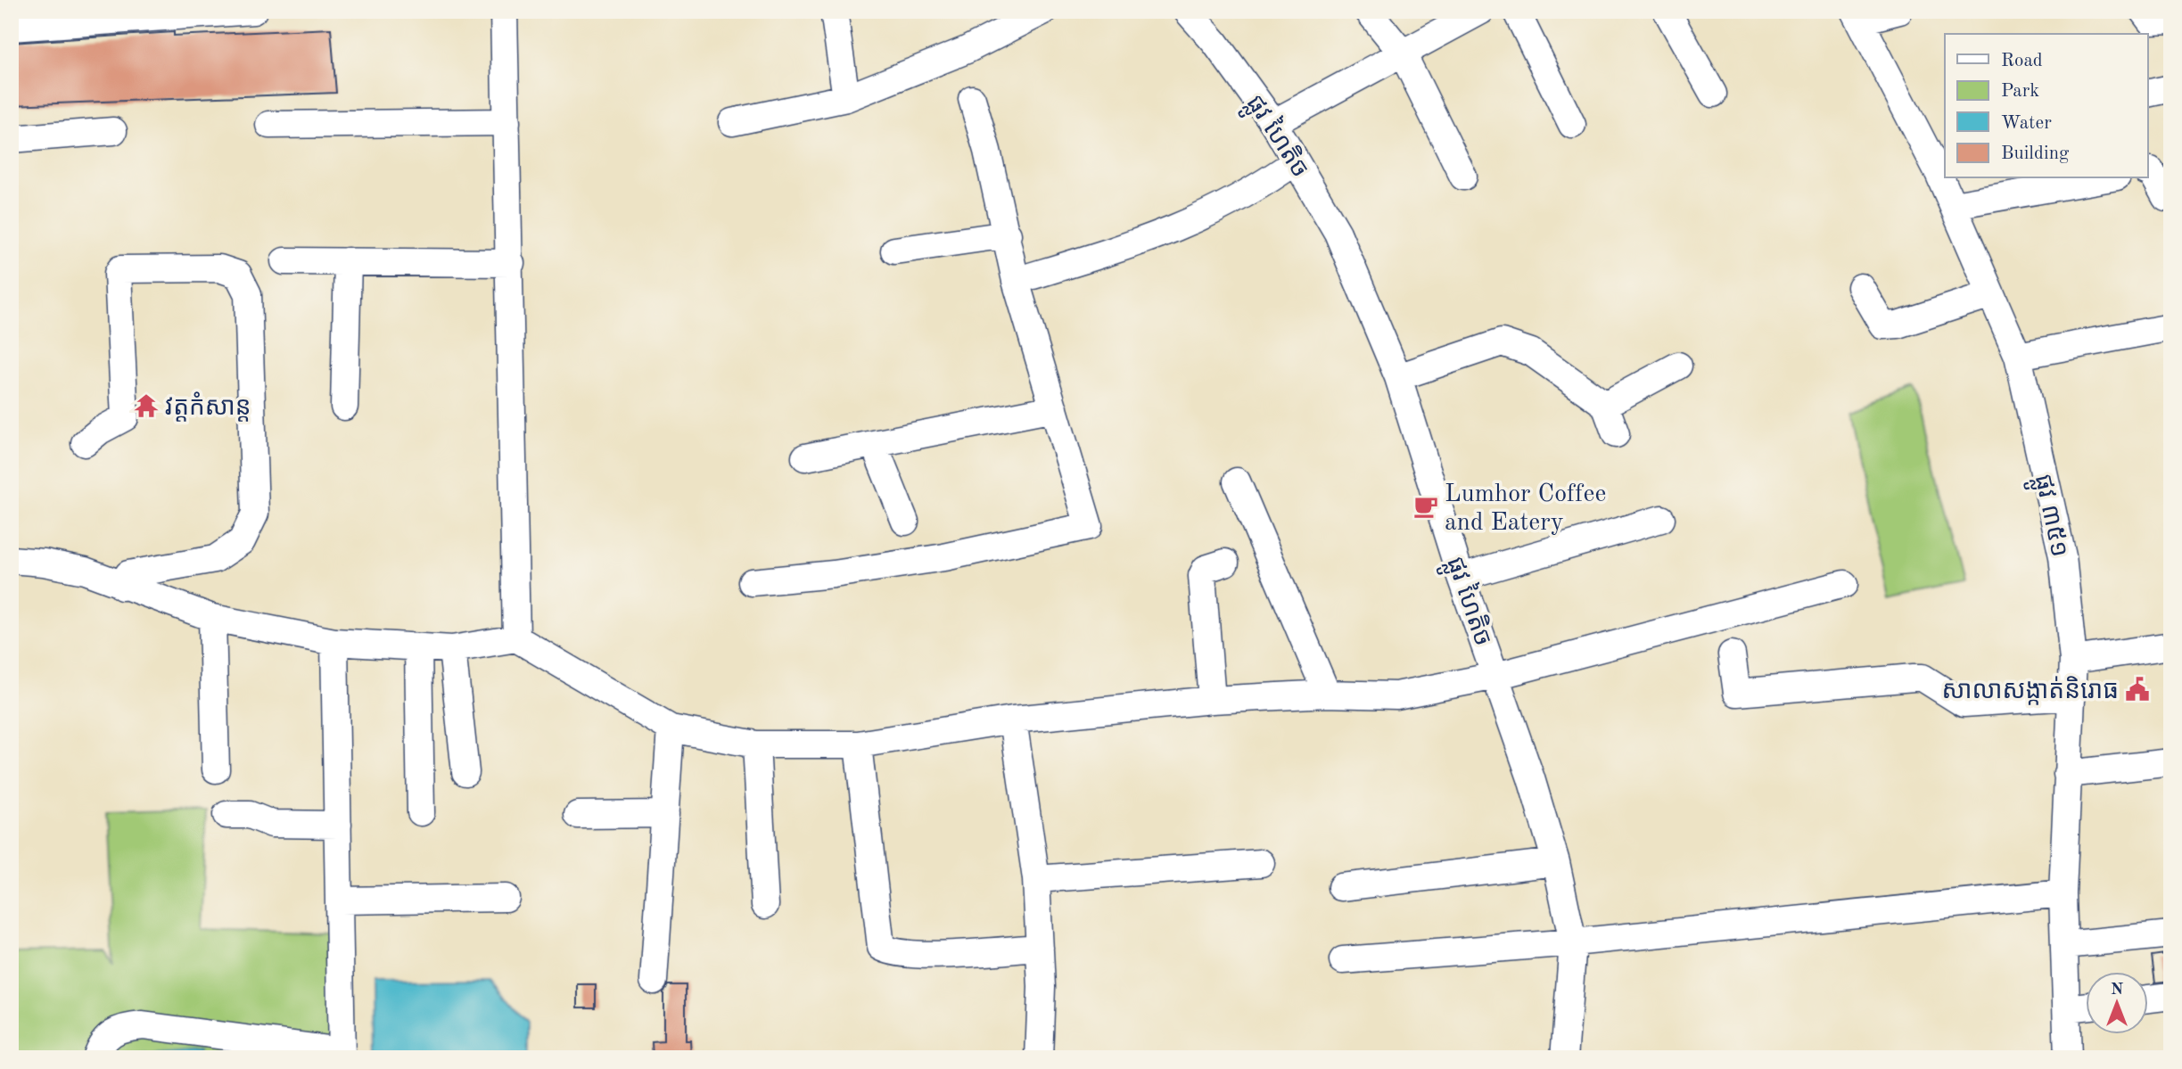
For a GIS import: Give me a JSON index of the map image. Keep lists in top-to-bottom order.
{
  "streets": {
    "street": ["ផ្លូវ ហៃតិច", "ផ្លូវ ៣៥១"]
  },
  "places": {
    "temple": ["វត្តកំសាន្ត"],
    "cafe": ["Lumhor Coffee and Eatery"],
    "public building": ["សាលាសង្កាត់និរោធ"]
  },
  "legend": [
    "Road",
    "Park",
    "Water",
    "Building"
  ],
  "north": "top"
}
